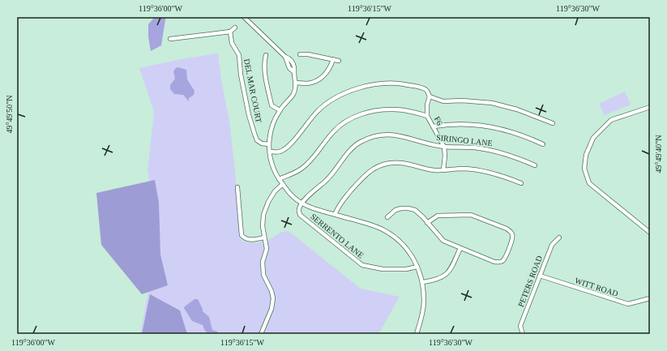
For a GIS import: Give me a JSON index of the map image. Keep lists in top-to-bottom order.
{
  "streets": {
    "street": [
      "DEL MAR COURT",
      "F6",
      "SIRINGO LANE",
      "SERRENTO LANE",
      "PETERS ROAD",
      "WITT ROAD"
    ]
  },
  "crossings": [
    ["F6", "SIRINGO LANE"],
    ["SIRINGO LANE", "SERRENTO LANE"],
    ["PETERS ROAD", "WITT ROAD"]
  ],
  "coordinates": [
    "119°36'00\"W",
    "119°36'15\"W",
    "119°36'30\"W",
    "49°49'50\"N",
    "49°49'40\"N"
  ]
}
